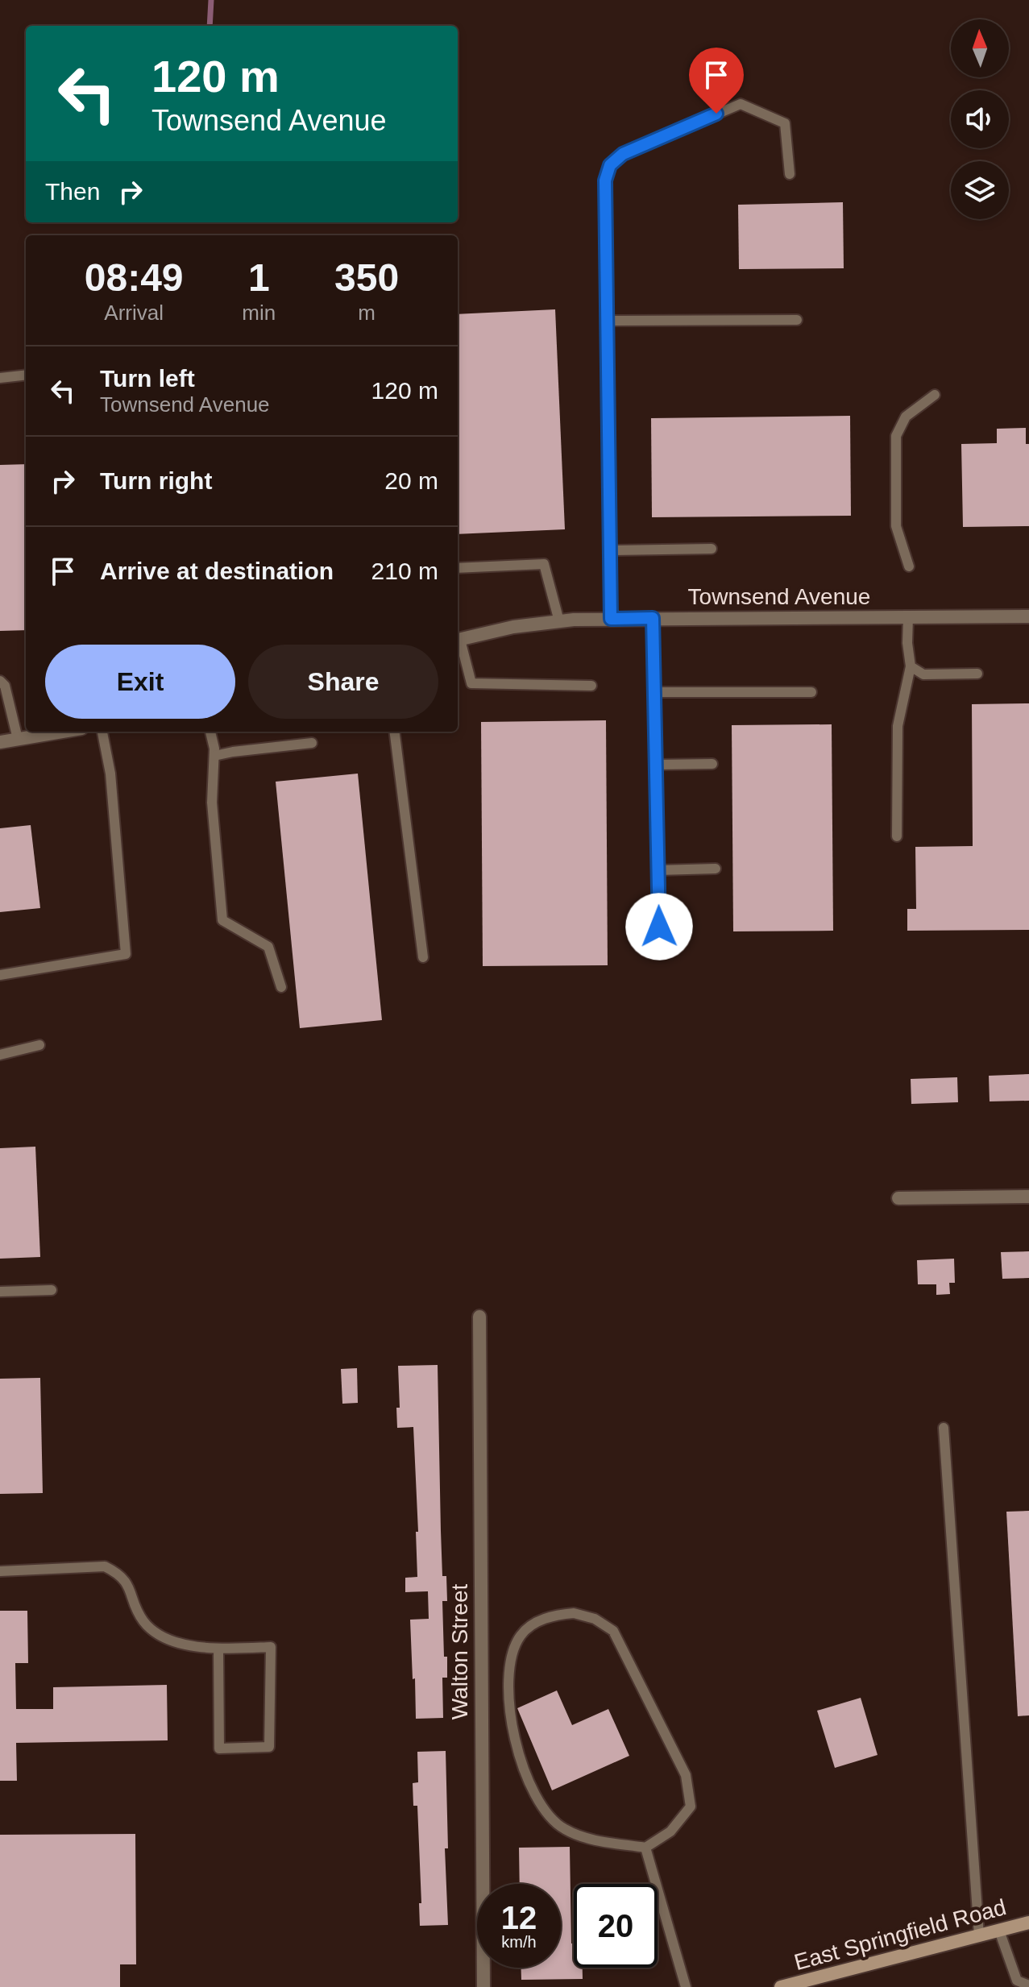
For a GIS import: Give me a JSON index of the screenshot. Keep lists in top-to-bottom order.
{
  "streets": {
    "street": ["Townsend Avenue", "Walton Street", "East Springfield Road"]
  },
  "north": "top",
  "page": {
    "turn": ["120 m", "Townsend Avenue"],
    "then": "Then",
    "eta": [
      "08:49",
      "Arrival",
      "1",
      "min",
      "350",
      "m"
    ],
    "list": [
      {
        "name": "Turn left",
        "note": "Townsend Avenue",
        "value": "120 m"
      },
      {
        "name": "Turn right",
        "value": "20 m"
      },
      {
        "name": "Arrive at destination",
        "value": "210 m"
      }
    ],
    "buttons": ["Exit", "Share"],
    "speed": "12 km/h",
    "limit": "20"
  }
}
